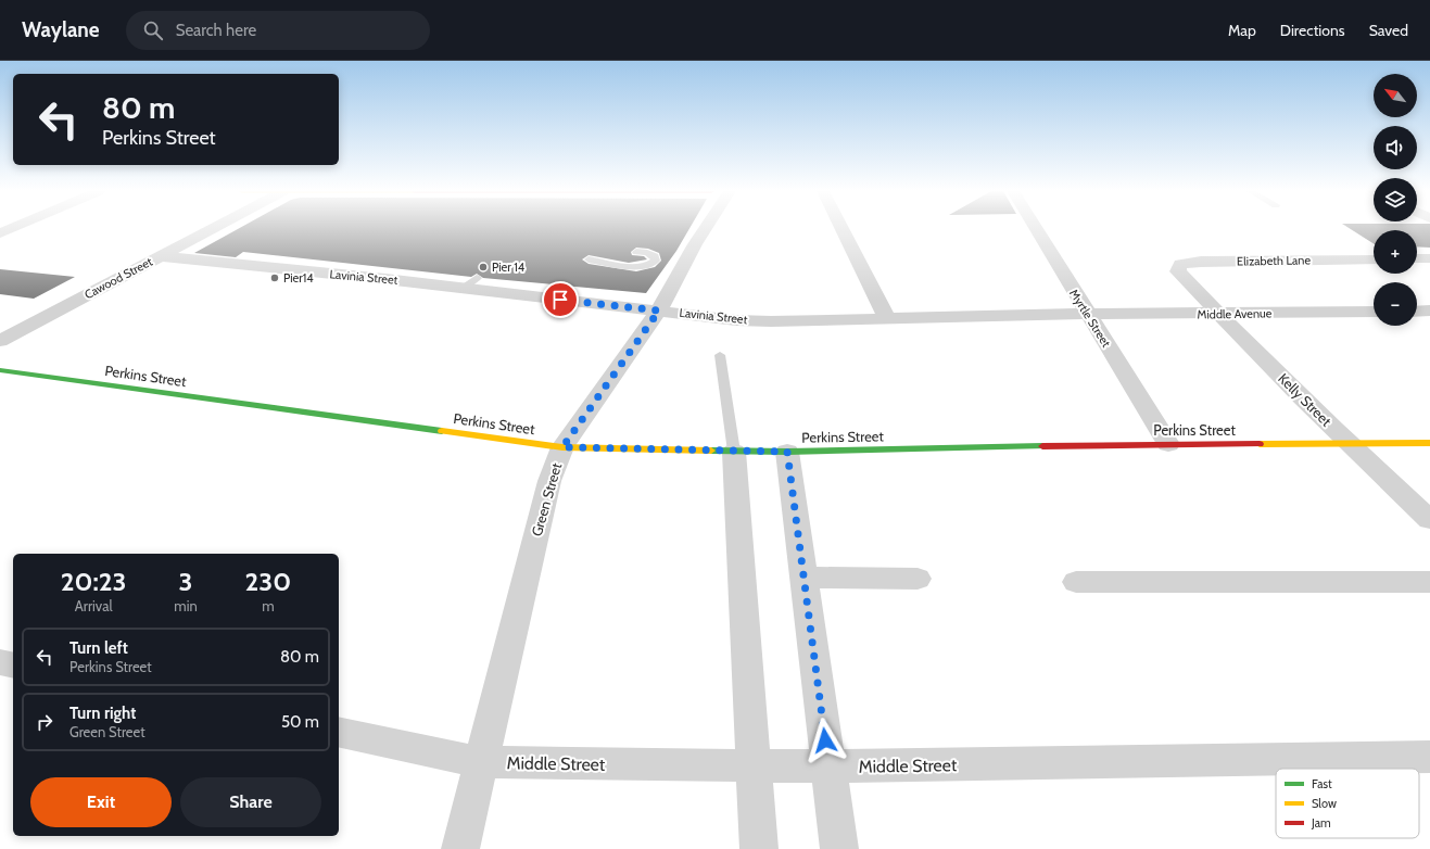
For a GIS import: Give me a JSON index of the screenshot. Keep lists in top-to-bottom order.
{
  "streets": {
    "street": [
      "Elizabeth Lane",
      "Lavinia Street",
      "Cawood Street",
      "Middle Avenue",
      "Myrtle Street",
      "Perkins Street",
      "Kelly Street",
      "Green Street",
      "Middle Street"
    ]
  },
  "crossings": [
    ["Elizabeth Lane", "Kelly Street"],
    ["Lavinia Street", "Cawood Street"],
    ["Lavinia Street", "Middle Avenue"],
    ["Lavinia Street", "Myrtle Street"],
    ["Lavinia Street", "Green Street"],
    ["Middle Avenue", "Myrtle Street"],
    ["Middle Avenue", "Kelly Street"],
    ["Myrtle Street", "Perkins Street"],
    ["Perkins Street", "Kelly Street"],
    ["Perkins Street", "Green Street"],
    ["Green Street", "Middle Street"]
  ],
  "places": ["Pier 14", "Pier14"],
  "legend": ["Fast", "Slow", "Jam"],
  "north": "top left",
  "page": {
    "header": "Waylane",
    "search": "Search here",
    "nav": ["Map", "Directions", "Saved"],
    "map_buttons": ["+", "−"],
    "turn": ["80 m", "Perkins Street"],
    "eta": [
      "20:23",
      "Arrival",
      "3",
      "min",
      "230",
      "m"
    ],
    "list": [
      {
        "name": "Turn left",
        "note": "Perkins Street",
        "value": "80 m"
      },
      {
        "name": "Turn right",
        "note": "Green Street",
        "value": "50 m"
      }
    ],
    "buttons": ["Exit", "Share"]
  }
}
